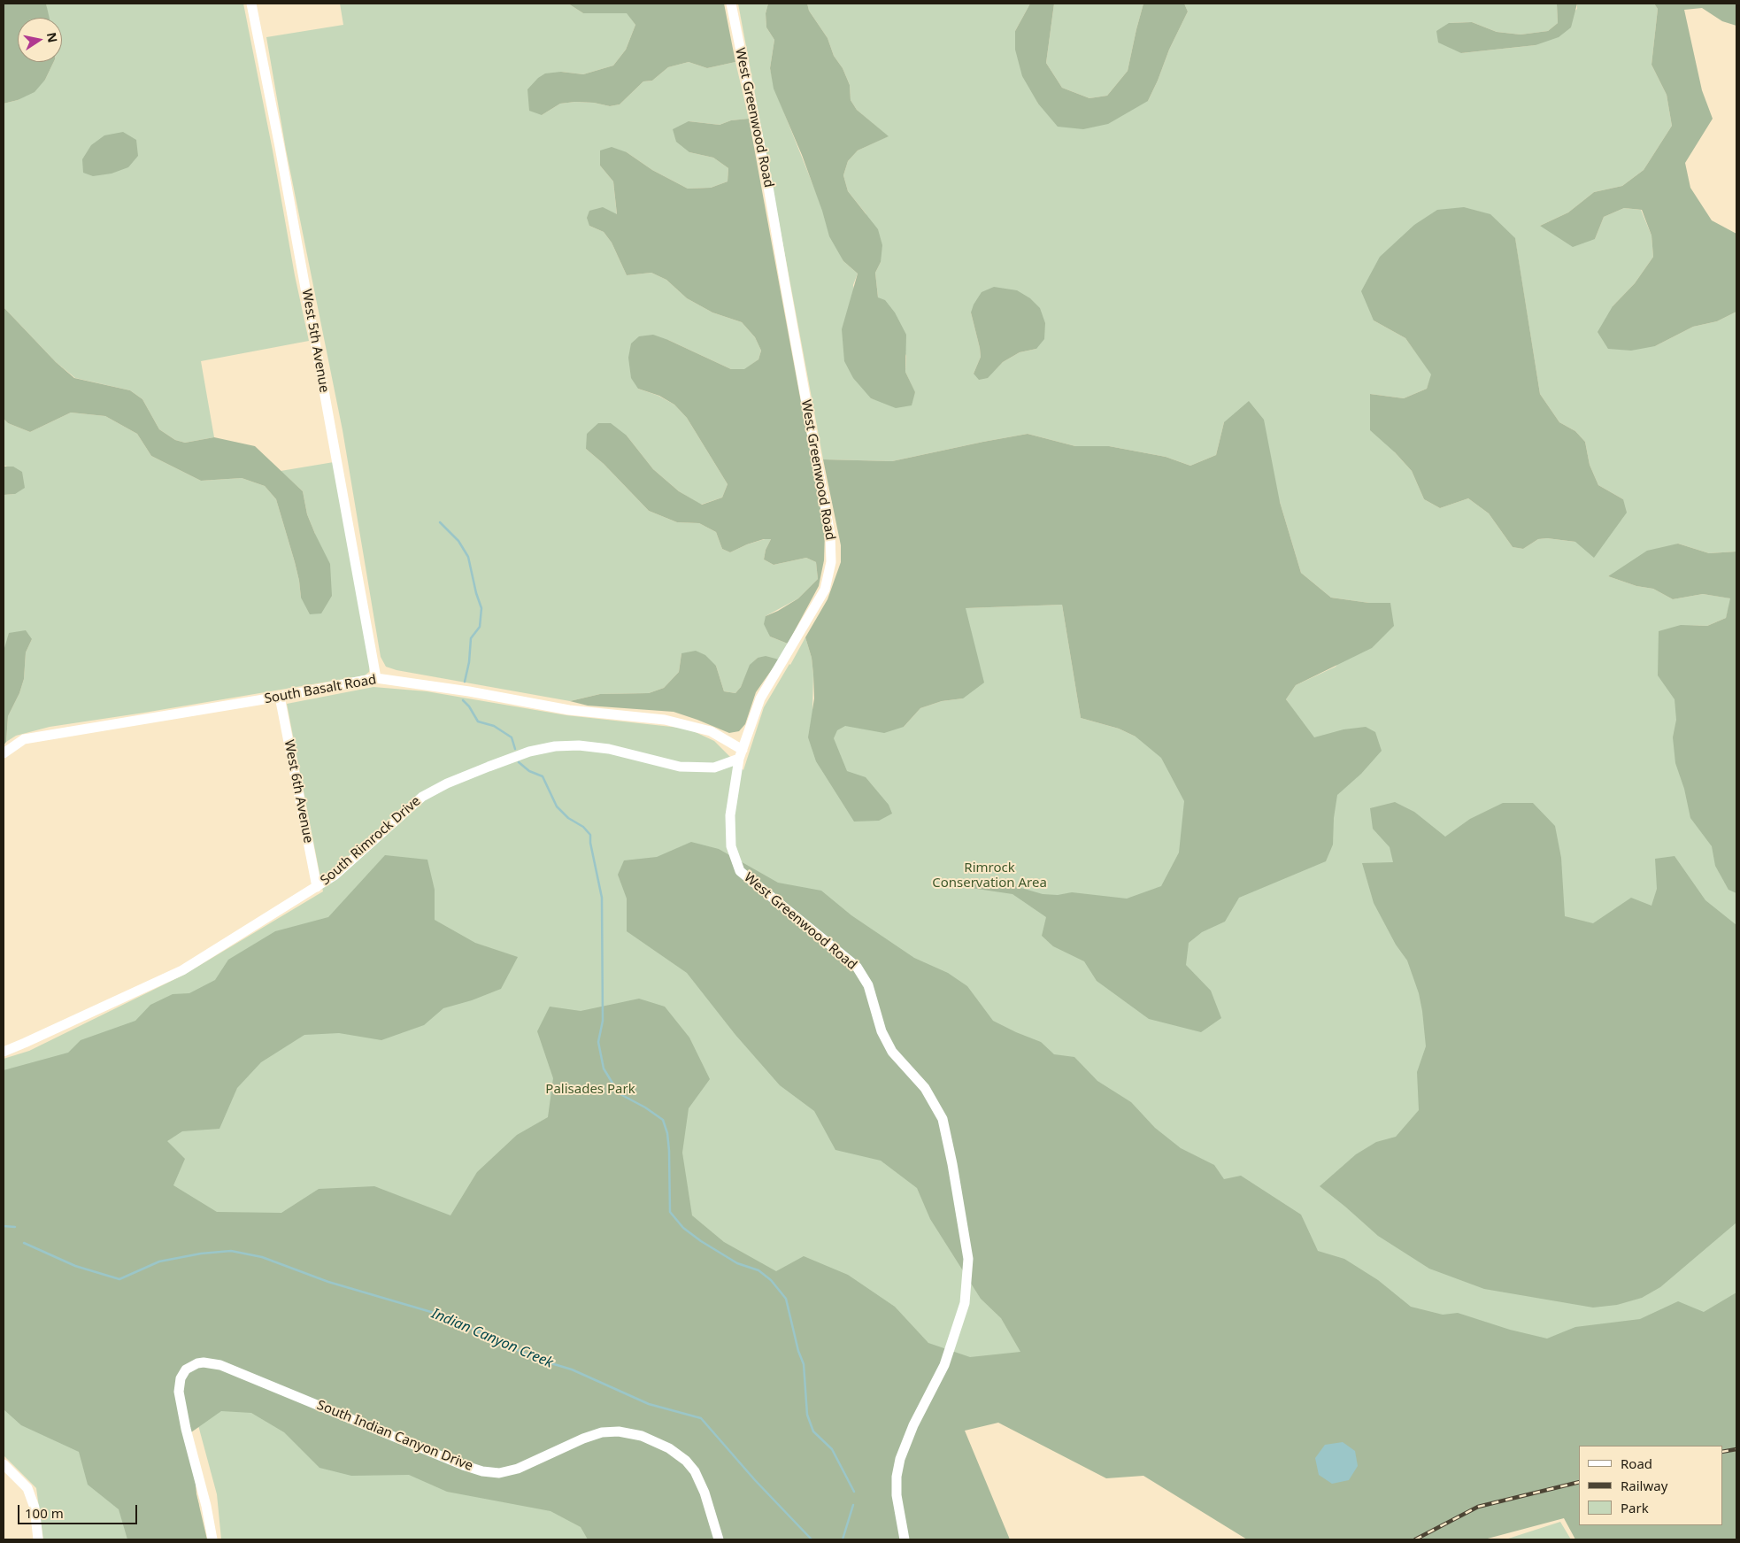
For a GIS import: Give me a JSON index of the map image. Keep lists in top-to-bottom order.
{
  "streets": {
    "street": [
      "West Greenwood Road",
      "West 5th Avenue",
      "South Basalt Road",
      "West 6th Avenue",
      "South Rimrock Drive",
      "South Indian Canyon Drive"
    ]
  },
  "crossings": [
    ["West Greenwood Road", "South Basalt Road"],
    ["West Greenwood Road", "South Rimrock Drive"],
    ["West 5th Avenue", "South Basalt Road"],
    ["South Basalt Road", "West 6th Avenue"],
    ["South Basalt Road", "South Rimrock Drive"],
    ["West 6th Avenue", "South Rimrock Drive"]
  ],
  "water": ["Indian Canyon Creek"],
  "parks": ["Rimrock Conservation Area", "Palisades Park"],
  "legend": ["Road", "Railway", "Park"],
  "scale_bar": "100 m",
  "north": "right"
}
